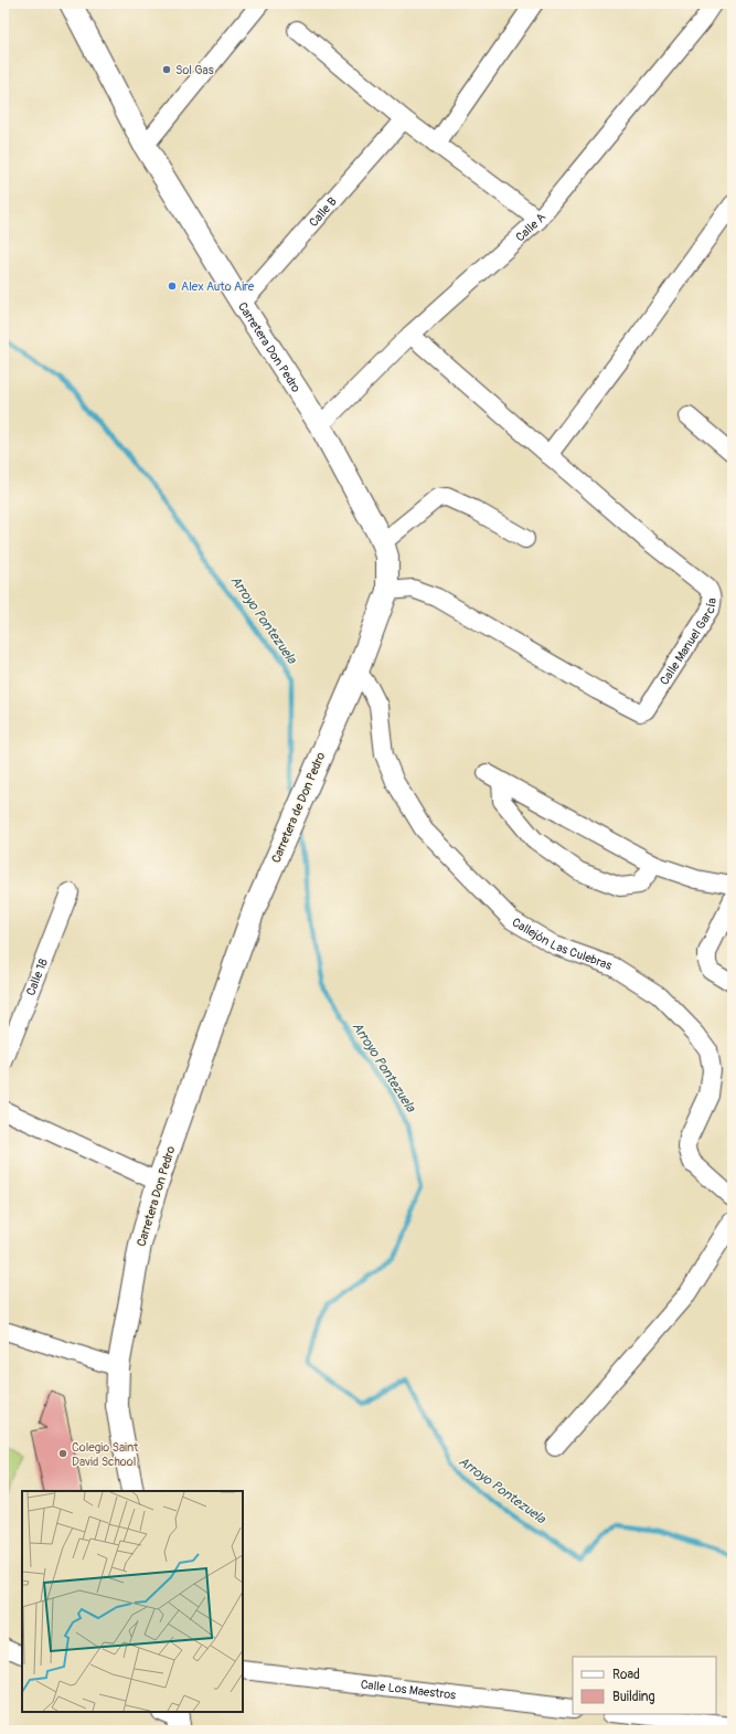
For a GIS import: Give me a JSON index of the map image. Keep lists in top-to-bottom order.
{
  "streets": {
    "street": [
      "Calle B",
      "Calle A",
      "Carretera Don Pedro",
      "Calle Manuel García",
      "Carretera de Don Pedro",
      "Callejón Las Culebras",
      "Calle 18",
      "Calle Los Maestros"
    ]
  },
  "crossings": [
    ["Calle B", "Carretera Don Pedro"],
    ["Calle A", "Carretera Don Pedro"],
    ["Calle A", "Calle Manuel García"],
    ["Carretera Don Pedro", "Calle Manuel García"],
    ["Carretera Don Pedro", "Carretera de Don Pedro"],
    ["Carretera Don Pedro", "Callejón Las Culebras"]
  ],
  "water": ["Arroyo Pontezuela"],
  "places": ["Sol Gas", "Alex Auto Aire", "Colegio Saint David School"],
  "legend": ["Road", "Building"]
}
